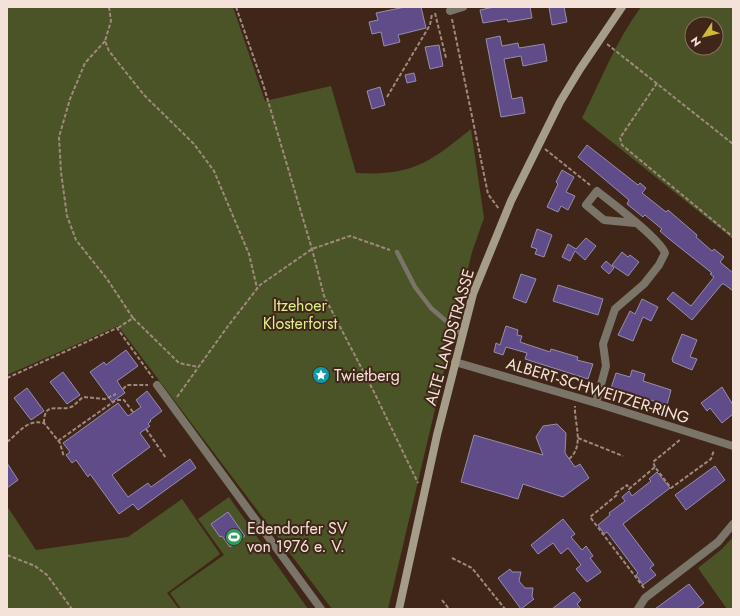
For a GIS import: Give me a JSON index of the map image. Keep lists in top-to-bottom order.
{
  "streets": {
    "street": ["ALTE LANDSTRASSE", "ALBERT-SCHWEITZER-RING"]
  },
  "crossings": [
    ["ALTE LANDSTRASSE", "ALBERT-SCHWEITZER-RING"]
  ],
  "parks": ["Itzehoer Klosterforst"],
  "places": {
    "place": ["Twietberg"],
    "sports": ["Edendorfer SV von 1976 e. V."]
  },
  "north": "bottom left"
}
